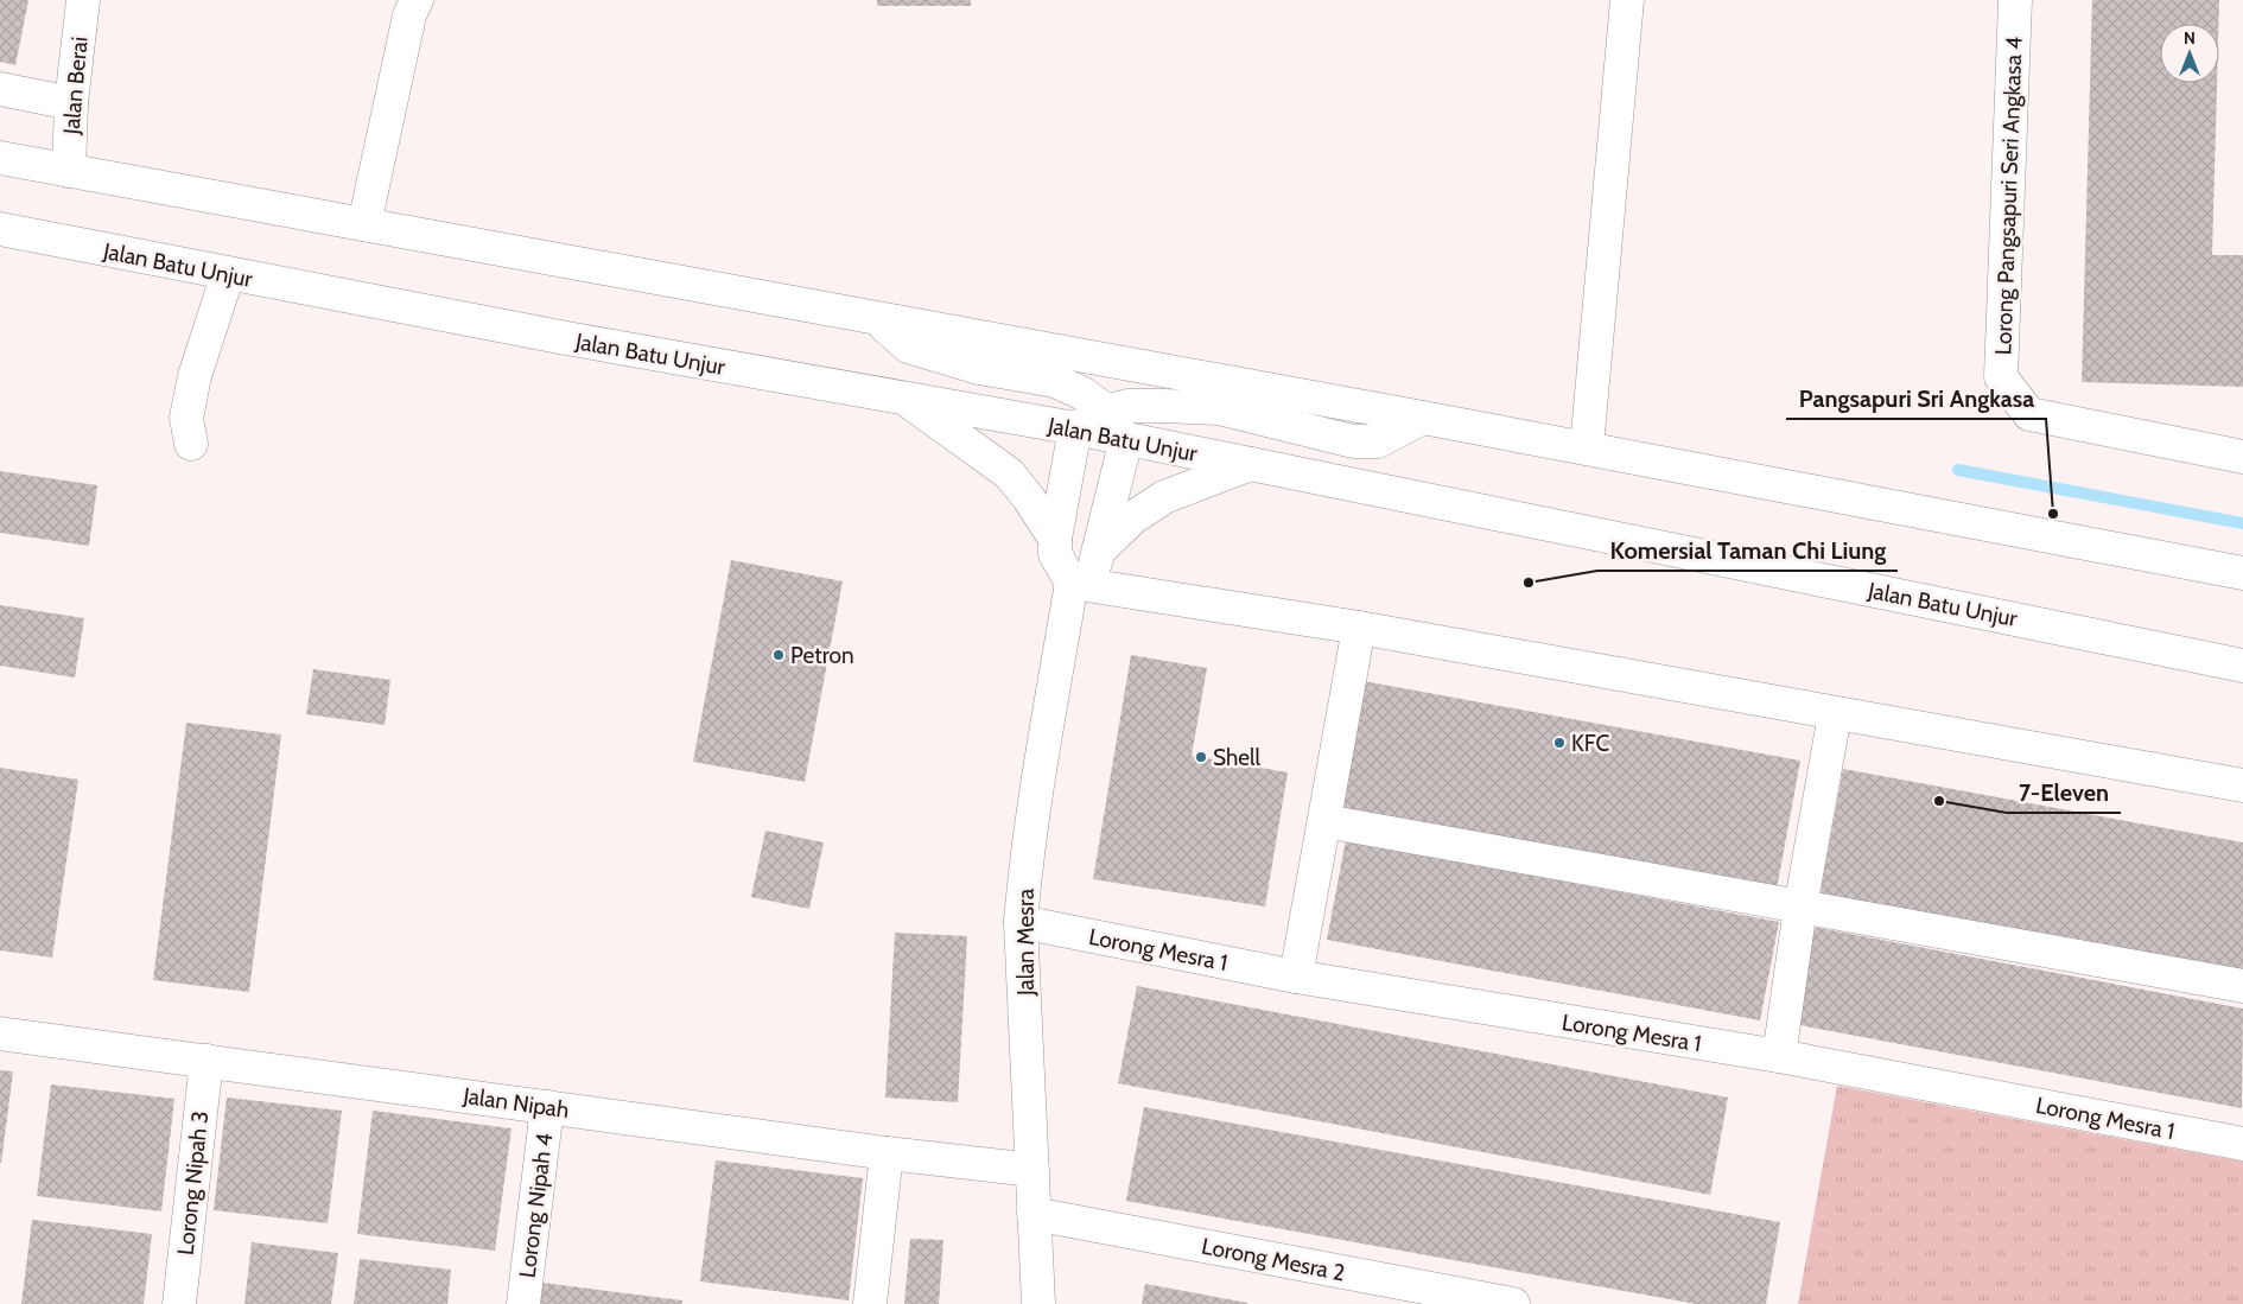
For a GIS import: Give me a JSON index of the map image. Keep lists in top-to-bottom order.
{
  "streets": {
    "street": [
      "Jalan Berai",
      "Lorong Pangsapuri Seri Angkasa 4",
      "Jalan Batu Unjur",
      "Jalan Mesra",
      "Lorong Mesra 1",
      "Jalan Nipah",
      "Lorong Nipah 3",
      "Lorong Nipah 4",
      "Lorong Mesra 2"
    ]
  },
  "crossings": [
    ["Jalan Mesra", "Lorong Mesra 1"],
    ["Jalan Mesra", "Jalan Nipah"],
    ["Jalan Mesra", "Lorong Mesra 2"],
    ["Jalan Nipah", "Lorong Nipah 3"],
    ["Jalan Nipah", "Lorong Nipah 4"]
  ],
  "places": [
    "Pangsapuri Sri Angkasa",
    "Komersial Taman Chi Liung",
    "Petron",
    "KFC",
    "Shell",
    "7-Eleven"
  ],
  "north": "top"
}
